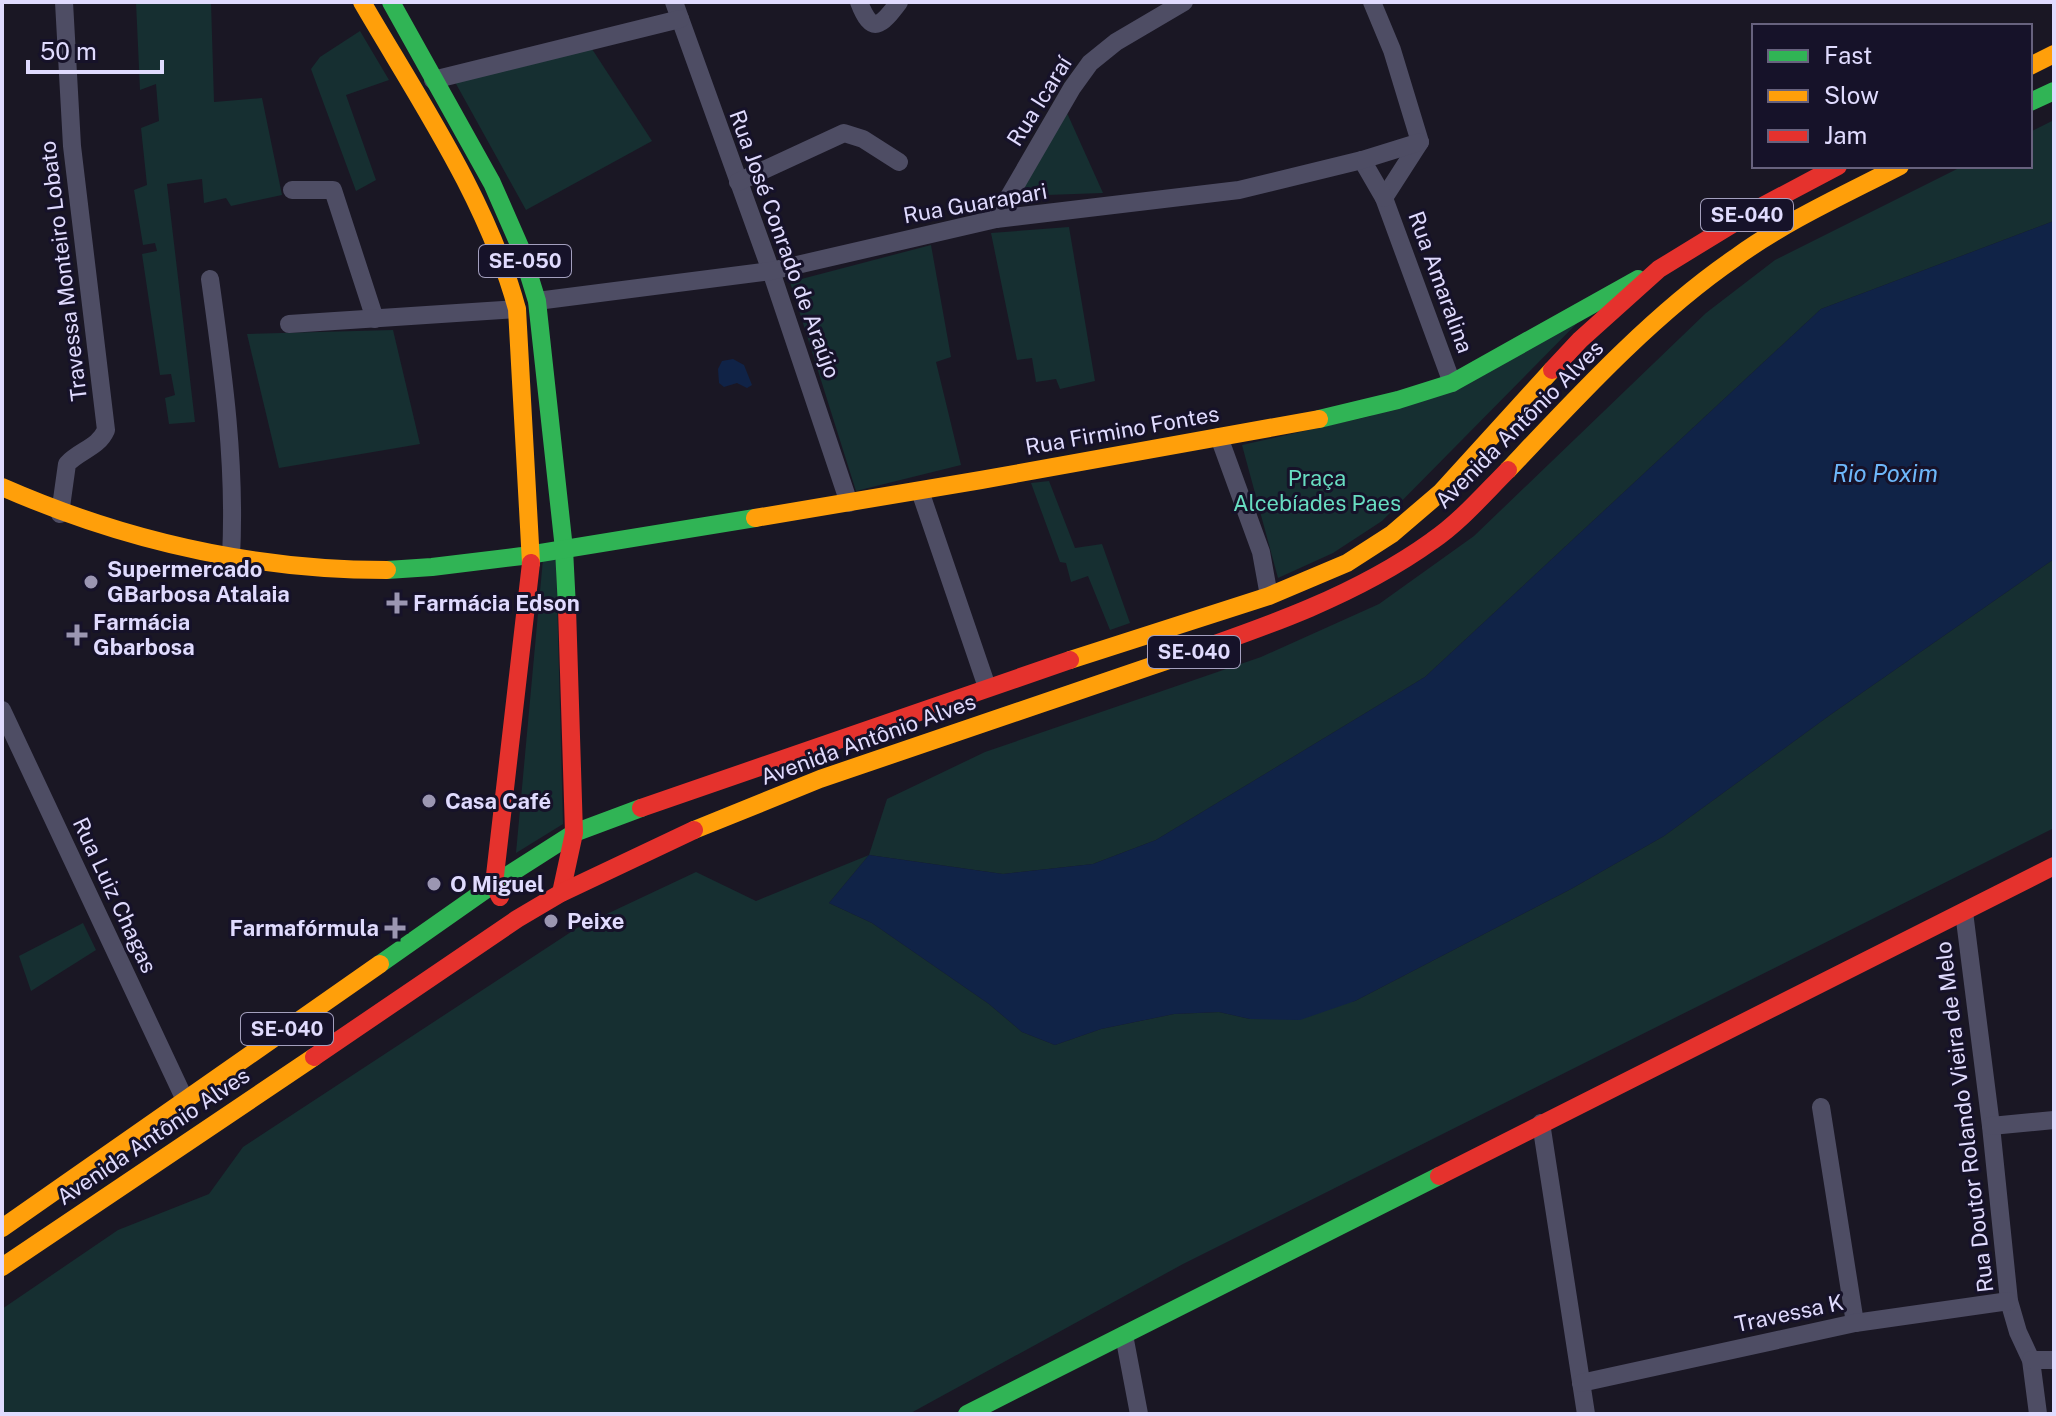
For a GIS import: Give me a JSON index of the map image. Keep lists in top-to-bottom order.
{
  "streets": {
    "main road": [
      "SE-040",
      "SE-050",
      "Avenida Antônio Alves",
      "Rua Firmino Fontes"
    ],
    "street": [
      "Rua Icaraí",
      "Rua Guarapari",
      "Rua José Conrado de Araújo",
      "Travessa Monteiro Lobato",
      "Rua Amaralina",
      "Rua Luiz Chagas",
      "Rua Doutor Rolando Vieira de Melo",
      "Travessa K"
    ]
  },
  "crossings": [
    ["Rua Icaraí", "Rua Guarapari"],
    ["Rua Guarapari", "Rua José Conrado de Araújo"],
    ["Rua Guarapari", "SE-050"],
    ["Rua Guarapari", "Rua Amaralina"],
    ["SE-040", "Avenida Antônio Alves"],
    ["SE-040", "Rua Firmino Fontes"],
    ["Rua José Conrado de Araújo", "Rua Firmino Fontes"],
    ["SE-050", "Rua Firmino Fontes"],
    ["Travessa Monteiro Lobato", "Rua Firmino Fontes"],
    ["Rua Amaralina", "Rua Firmino Fontes"],
    ["Avenida Antônio Alves", "Rua Firmino Fontes"],
    ["Avenida Antônio Alves", "Rua Luiz Chagas"],
    ["Rua Doutor Rolando Vieira de Melo", "Travessa K"]
  ],
  "water": ["Rio Poxim"],
  "parks": ["Praça Alcebíades Paes"],
  "places": {
    "other": [
      "Supermercado GBarbosa Atalaia",
      "Casa Café",
      "O Miguel",
      "Peixe"
    ],
    "health": ["Farmácia Edson", "Farmácia Gbarbosa", "Farmafórmula"]
  },
  "legend": ["Fast", "Slow", "Jam"],
  "scale_bar": "50 m"
}
